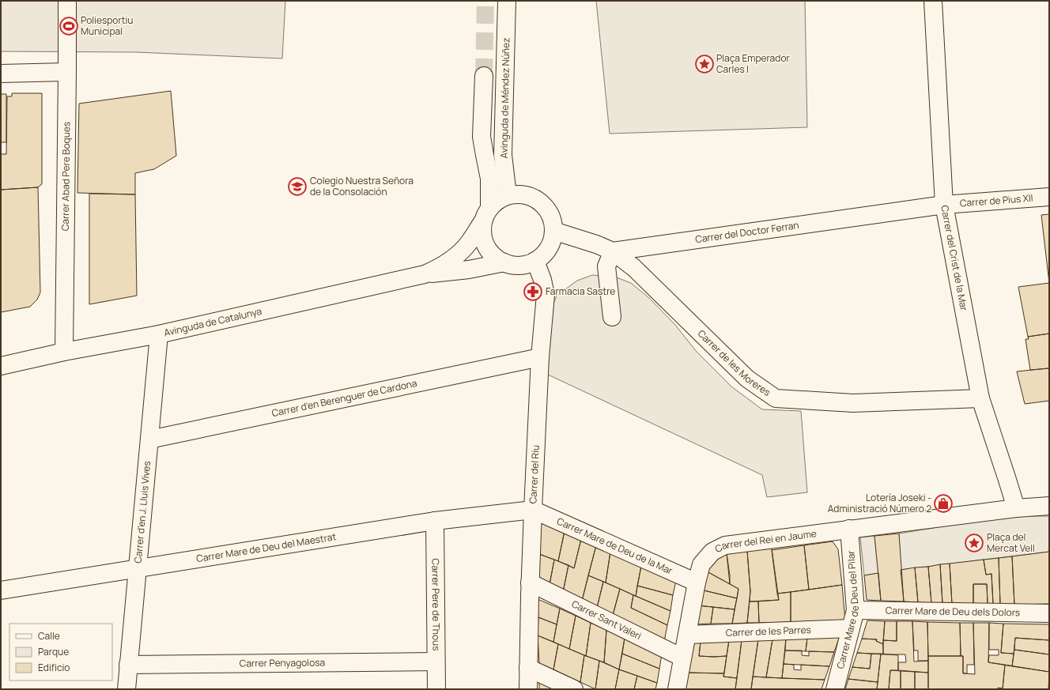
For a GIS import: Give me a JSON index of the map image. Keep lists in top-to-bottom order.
{
  "streets": {
    "street": [
      "Avinguda de Méndez Núñez",
      "Carrer Abad Pere Boques",
      "Carrer de Pius XII",
      "Carrer del Doctor Ferran",
      "Carrer del Crist de la Mar",
      "Avinguda de Catalunya",
      "Carrer de les Moreres",
      "Carrer d'en Berenguer de Cardona",
      "Carrer del Riu",
      "Carrer d'en J. Lluis Vives",
      "Carrer del Rei en Jaume",
      "Carrer Mare de Deu de la Mar",
      "Carrer Mare de Deu del Maestrat",
      "Carrer Pere de Thous",
      "Carrer Mare de Deu del Pilar",
      "Carrer Mare de Deu dels Dolors",
      "Carrer Sant Valeri",
      "Carrer de les Parres",
      "Carrer Penyagolosa"
    ]
  },
  "crossings": [
    ["Avinguda de Méndez Núñez", "Avinguda de Catalunya"],
    ["Avinguda de Méndez Núñez", "Carrer del Riu"],
    ["Carrer Abad Pere Boques", "Avinguda de Catalunya"],
    ["Carrer de Pius XII", "Carrer del Doctor Ferran"],
    ["Carrer de Pius XII", "Carrer del Crist de la Mar"],
    ["Carrer del Doctor Ferran", "Carrer del Crist de la Mar"],
    ["Carrer del Doctor Ferran", "Carrer de les Moreres"],
    ["Carrer del Crist de la Mar", "Carrer de les Moreres"],
    ["Carrer del Crist de la Mar", "Carrer del Rei en Jaume"],
    ["Avinguda de Catalunya", "Carrer del Riu"],
    ["Avinguda de Catalunya", "Carrer d'en J. Lluis Vives"],
    ["Carrer d'en Berenguer de Cardona", "Carrer del Riu"],
    ["Carrer d'en Berenguer de Cardona", "Carrer d'en J. Lluis Vives"],
    ["Carrer del Riu", "Carrer Mare de Deu de la Mar"],
    ["Carrer del Riu", "Carrer Mare de Deu del Maestrat"],
    ["Carrer del Riu", "Carrer Sant Valeri"],
    ["Carrer d'en J. Lluis Vives", "Carrer Mare de Deu del Maestrat"],
    ["Carrer d'en J. Lluis Vives", "Carrer Penyagolosa"],
    ["Carrer del Rei en Jaume", "Carrer Mare de Deu de la Mar"],
    ["Carrer del Rei en Jaume", "Carrer Mare de Deu del Pilar"],
    ["Carrer del Rei en Jaume", "Carrer Sant Valeri"],
    ["Carrer del Rei en Jaume", "Carrer de les Parres"],
    ["Carrer Mare de Deu de la Mar", "Carrer Mare de Deu del Maestrat"],
    ["Carrer Mare de Deu del Maestrat", "Carrer Pere de Thous"],
    ["Carrer Pere de Thous", "Carrer Penyagolosa"],
    ["Carrer Mare de Deu del Pilar", "Carrer Mare de Deu dels Dolors"],
    ["Carrer Mare de Deu del Pilar", "Carrer de les Parres"]
  ],
  "places": {
    "sports": ["Poliesportiu Municipal"],
    "place": ["Plaça Emperador Carles I", "Plaça del Mercat Vell"],
    "school or university": ["Colegio Nuestra Señora de la Consolación"],
    "pharmacy": ["Farmacia Sastre"],
    "shop": ["Lotería Joseki - Administració Número 2"]
  },
  "legend": ["Calle", "Parque", "Edificio"]
}
